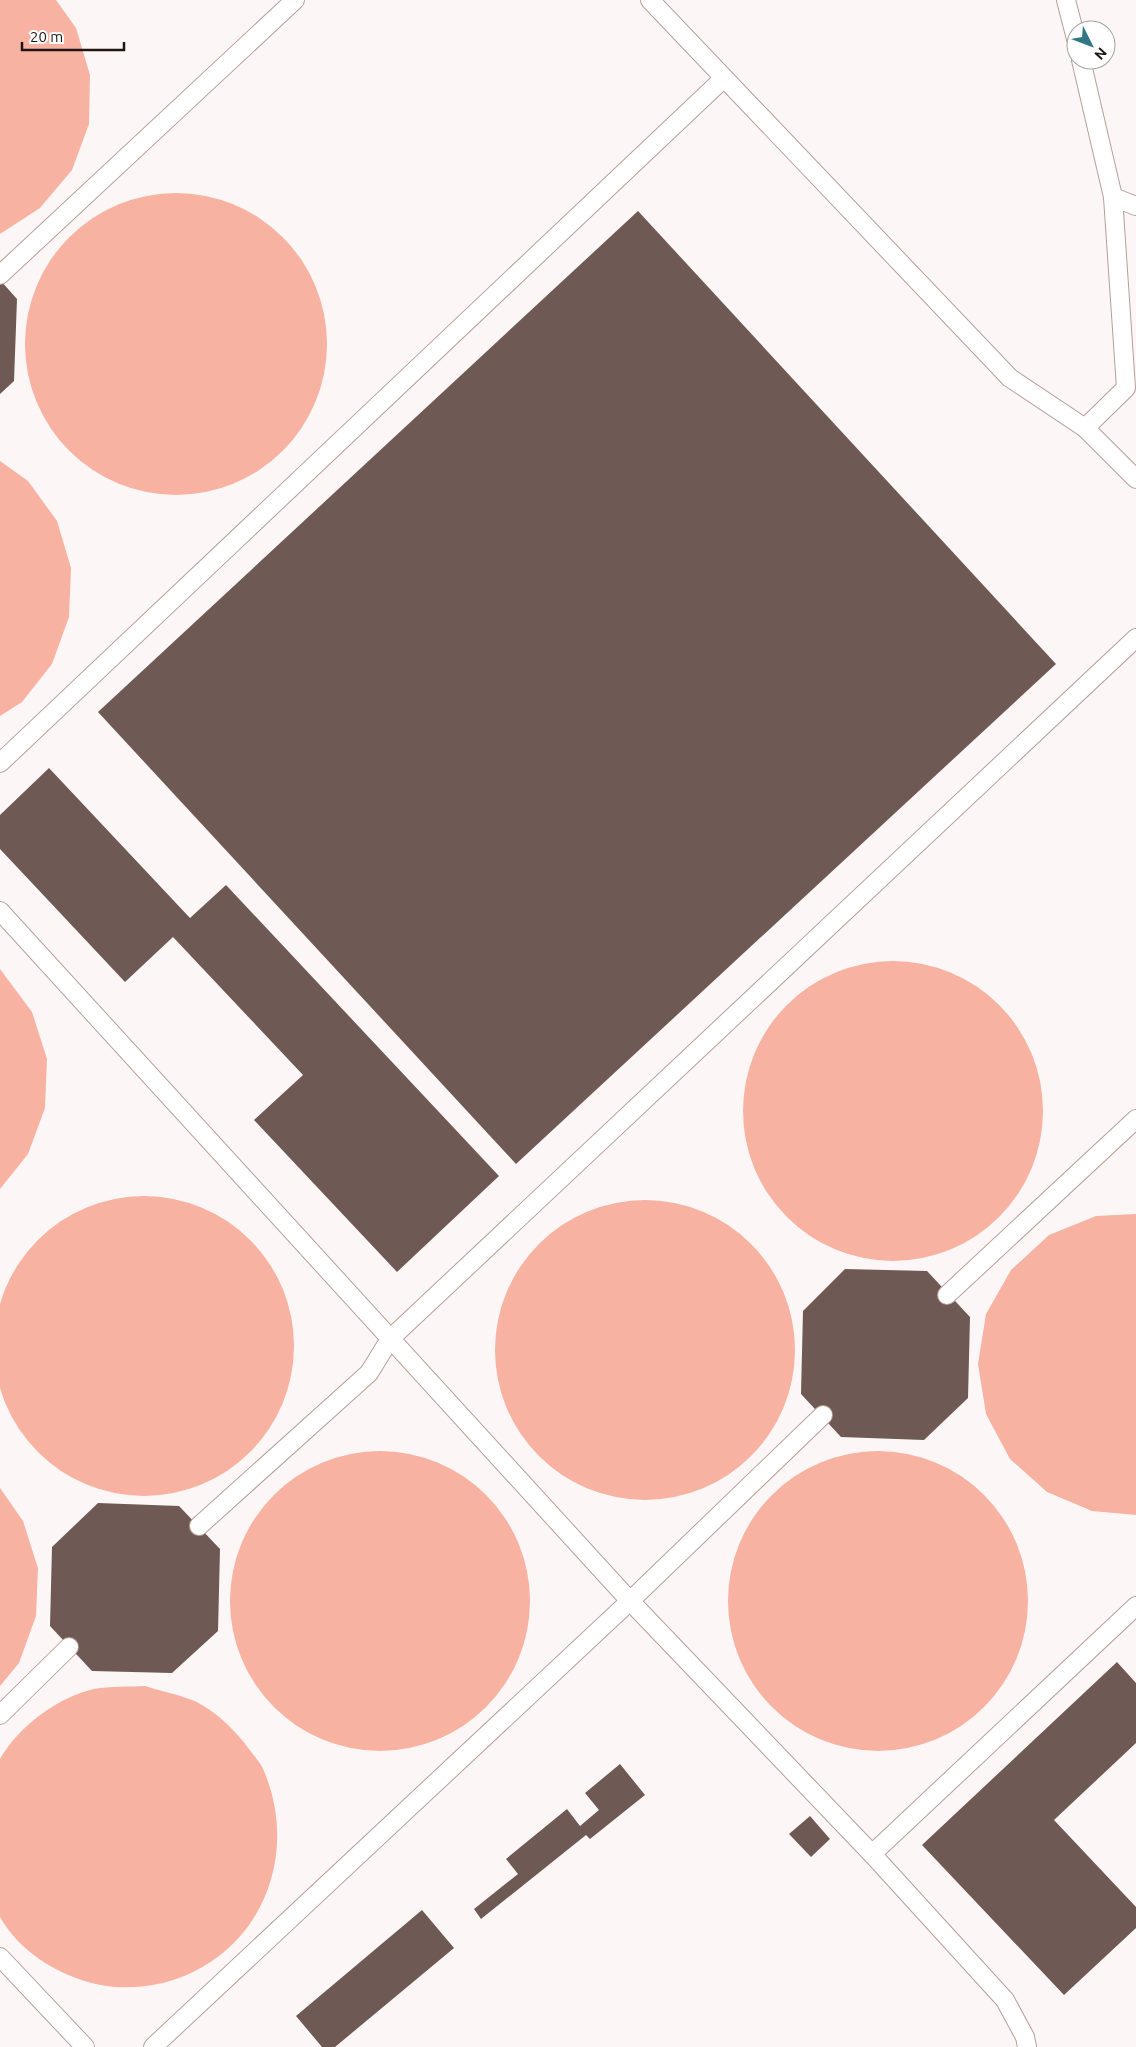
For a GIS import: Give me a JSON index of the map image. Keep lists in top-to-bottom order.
{
  "scale_bar": "20 m",
  "north": "bottom right"
}
